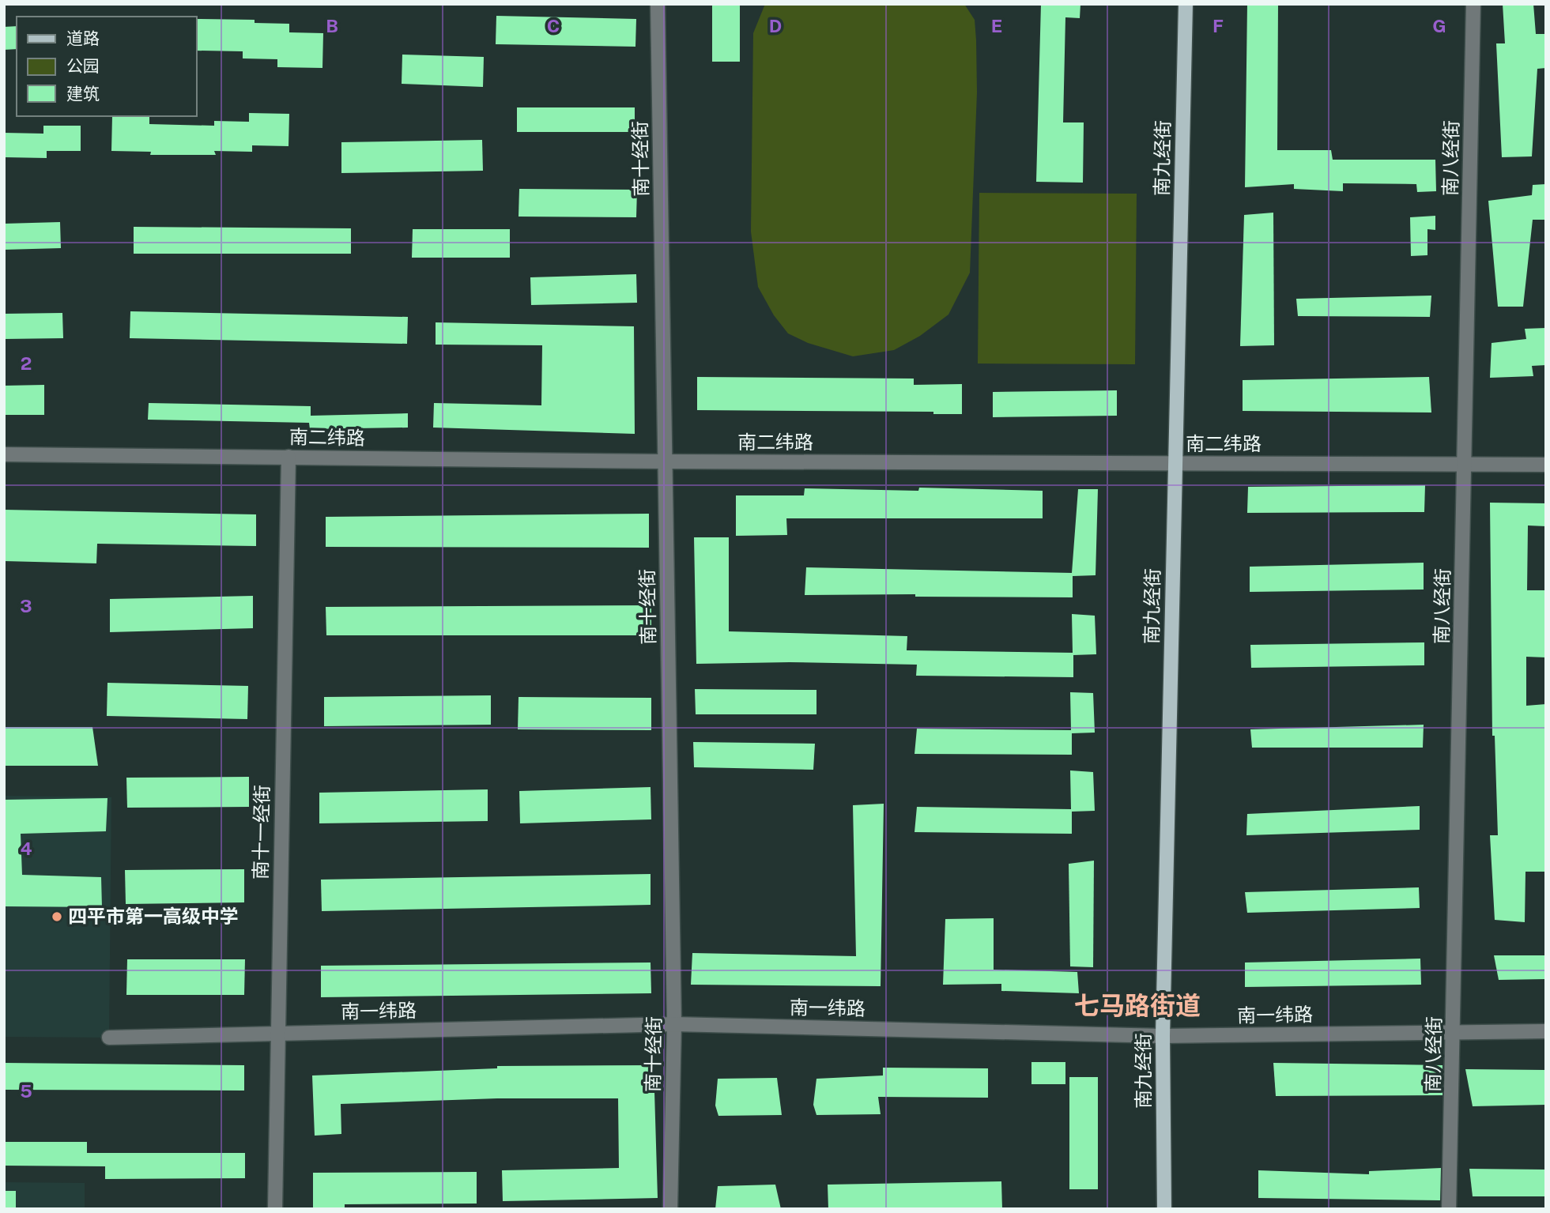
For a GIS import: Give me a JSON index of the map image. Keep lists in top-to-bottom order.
{
  "streets": {
    "main road": ["南九经街"],
    "street": [
      "南八经街",
      "南十经街",
      "南二纬路",
      "南十一经街",
      "南一纬路"
    ]
  },
  "crossings": [
    ["南九经街", "南二纬路"],
    ["南九经街", "南一纬路"],
    ["南八经街", "南二纬路"],
    ["南八经街", "南一纬路"],
    ["南十经街", "南二纬路"],
    ["南十经街", "南一纬路"],
    ["南二纬路", "南十一经街"],
    ["南十一经街", "南一纬路"]
  ],
  "districts": ["七马路街道"],
  "places": ["四平市第一高级中学"],
  "legend": ["道路", "公园", "建筑"],
  "grid": {
    "columns": [
      "B",
      "C",
      "D",
      "E",
      "F",
      "G"
    ],
    "rows": [
      "2",
      "3",
      "4",
      "5"
    ]
  }
}
